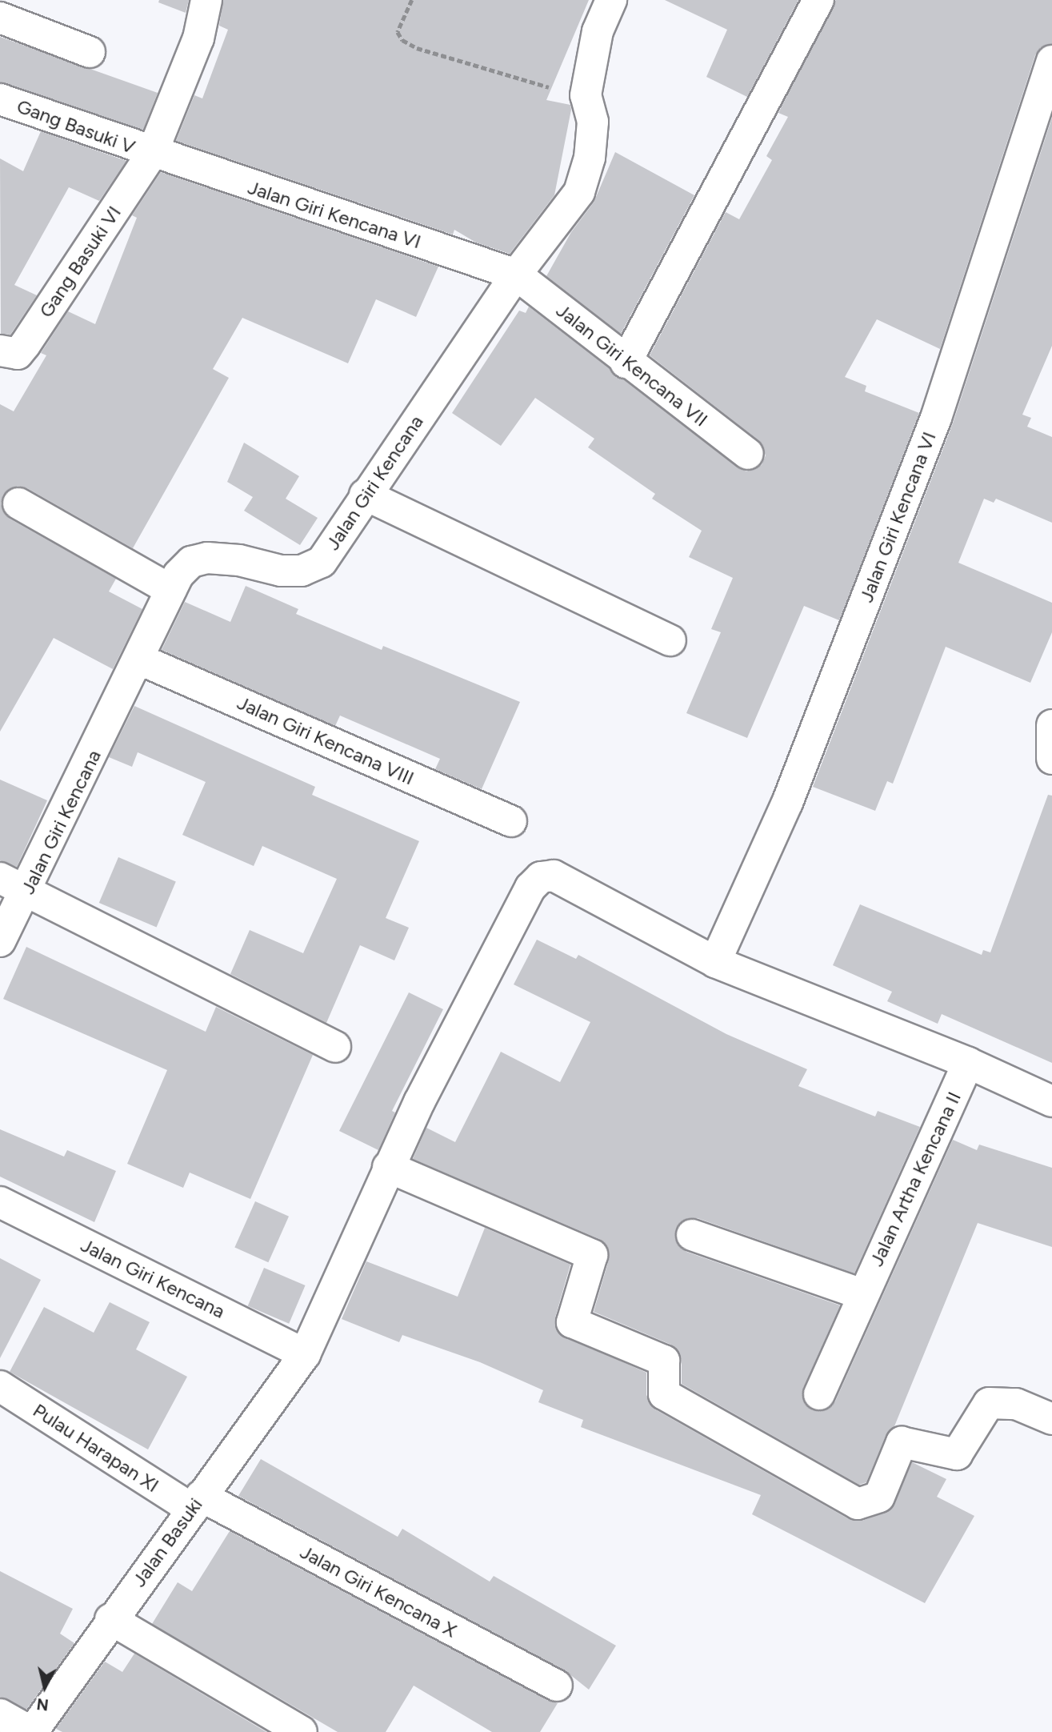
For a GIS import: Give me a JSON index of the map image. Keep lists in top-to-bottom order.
{
  "streets": {
    "street": [
      "Gang Basuki V",
      "Jalan Giri Kencana VI",
      "Gang Basuki VI",
      "Jalan Giri Kencana VII",
      "Jalan Giri Kencana",
      "Jalan Giri Kencana VIII",
      "Jalan Artha Kencana II",
      "Pulau Harapan XI",
      "Jalan Basuki",
      "Jalan Giri Kencana X"
    ]
  },
  "crossings": [
    ["Gang Basuki V", "Jalan Giri Kencana VI"],
    ["Gang Basuki V", "Gang Basuki VI"],
    ["Jalan Giri Kencana VI", "Gang Basuki VI"],
    ["Jalan Giri Kencana VI", "Jalan Giri Kencana VII"],
    ["Jalan Giri Kencana VI", "Jalan Giri Kencana"],
    ["Jalan Giri Kencana VI", "Jalan Basuki"],
    ["Jalan Giri Kencana VII", "Jalan Giri Kencana"],
    ["Jalan Giri Kencana", "Jalan Giri Kencana VIII"],
    ["Jalan Giri Kencana", "Jalan Basuki"],
    ["Jalan Artha Kencana II", "Jalan Basuki"],
    ["Pulau Harapan XI", "Jalan Basuki"],
    ["Pulau Harapan XI", "Jalan Giri Kencana X"],
    ["Jalan Basuki", "Jalan Giri Kencana X"]
  ],
  "north": "bottom"
}
